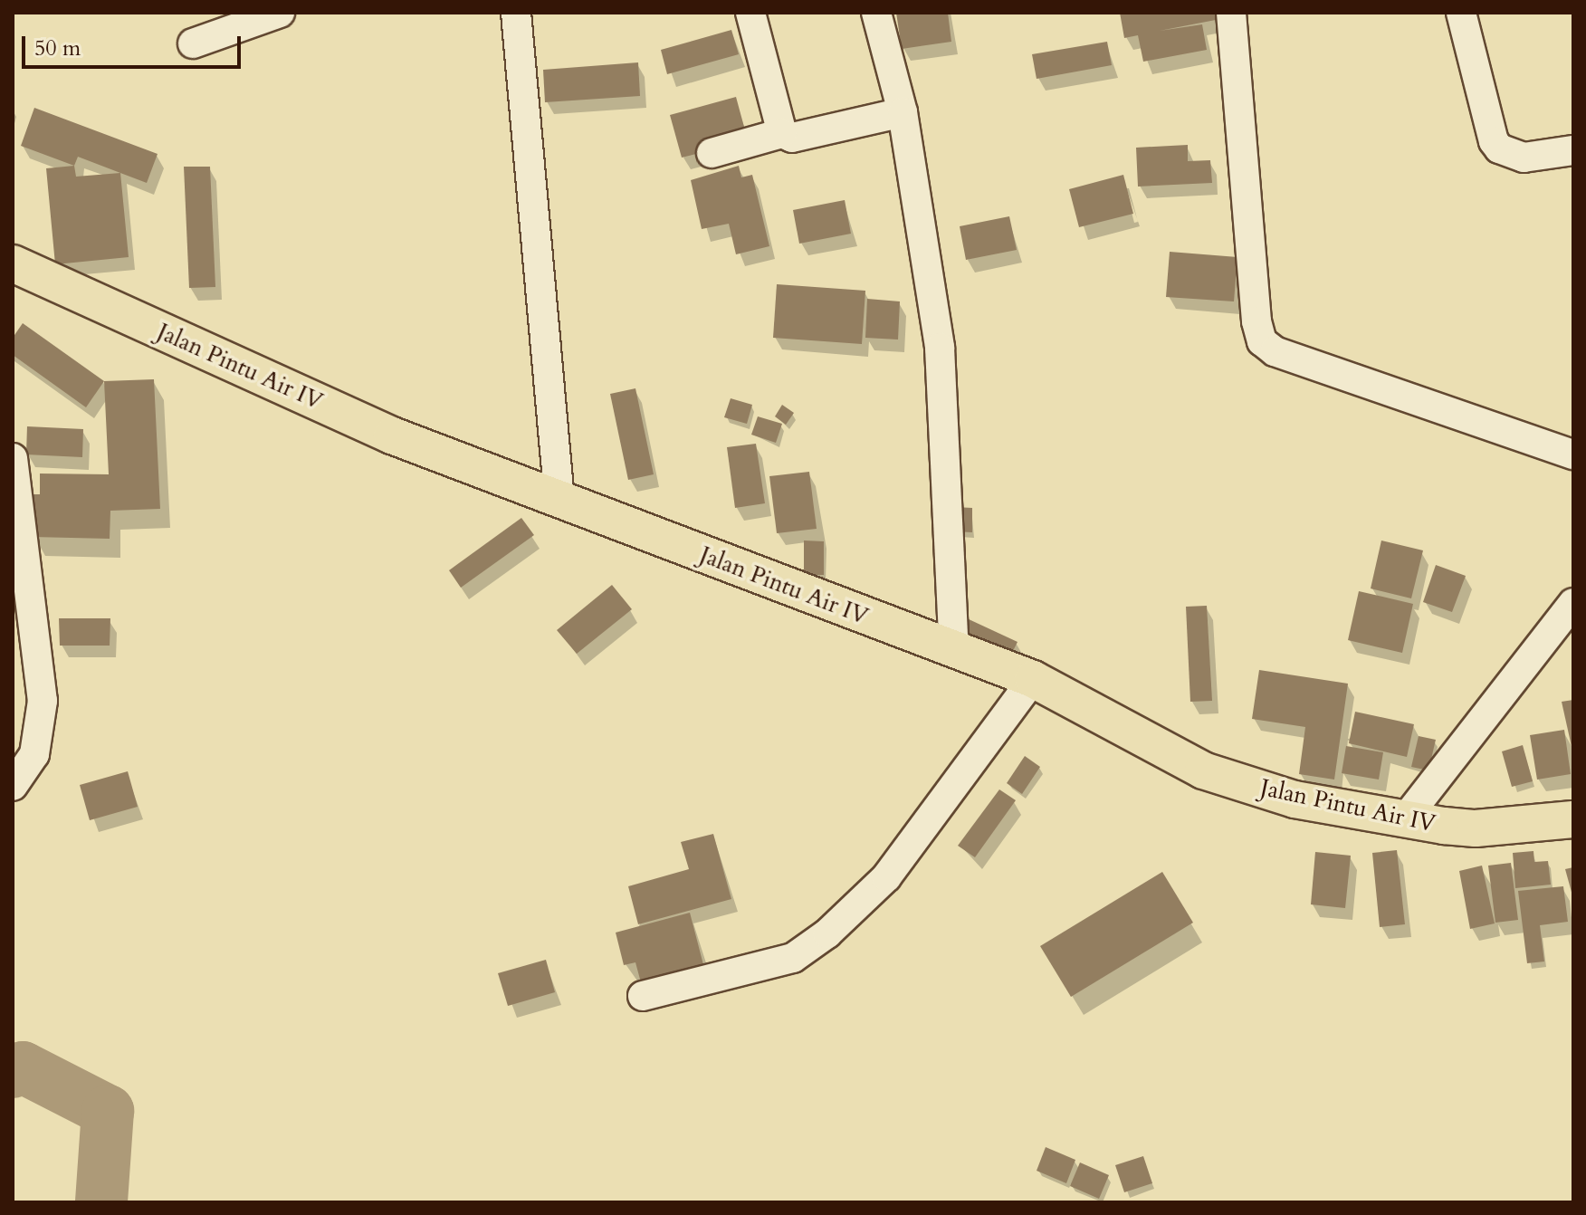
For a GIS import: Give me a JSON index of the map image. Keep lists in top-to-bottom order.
{
  "streets": {
    "main road": ["Jalan Pintu Air IV"]
  },
  "scale_bar": "50 m"
}
